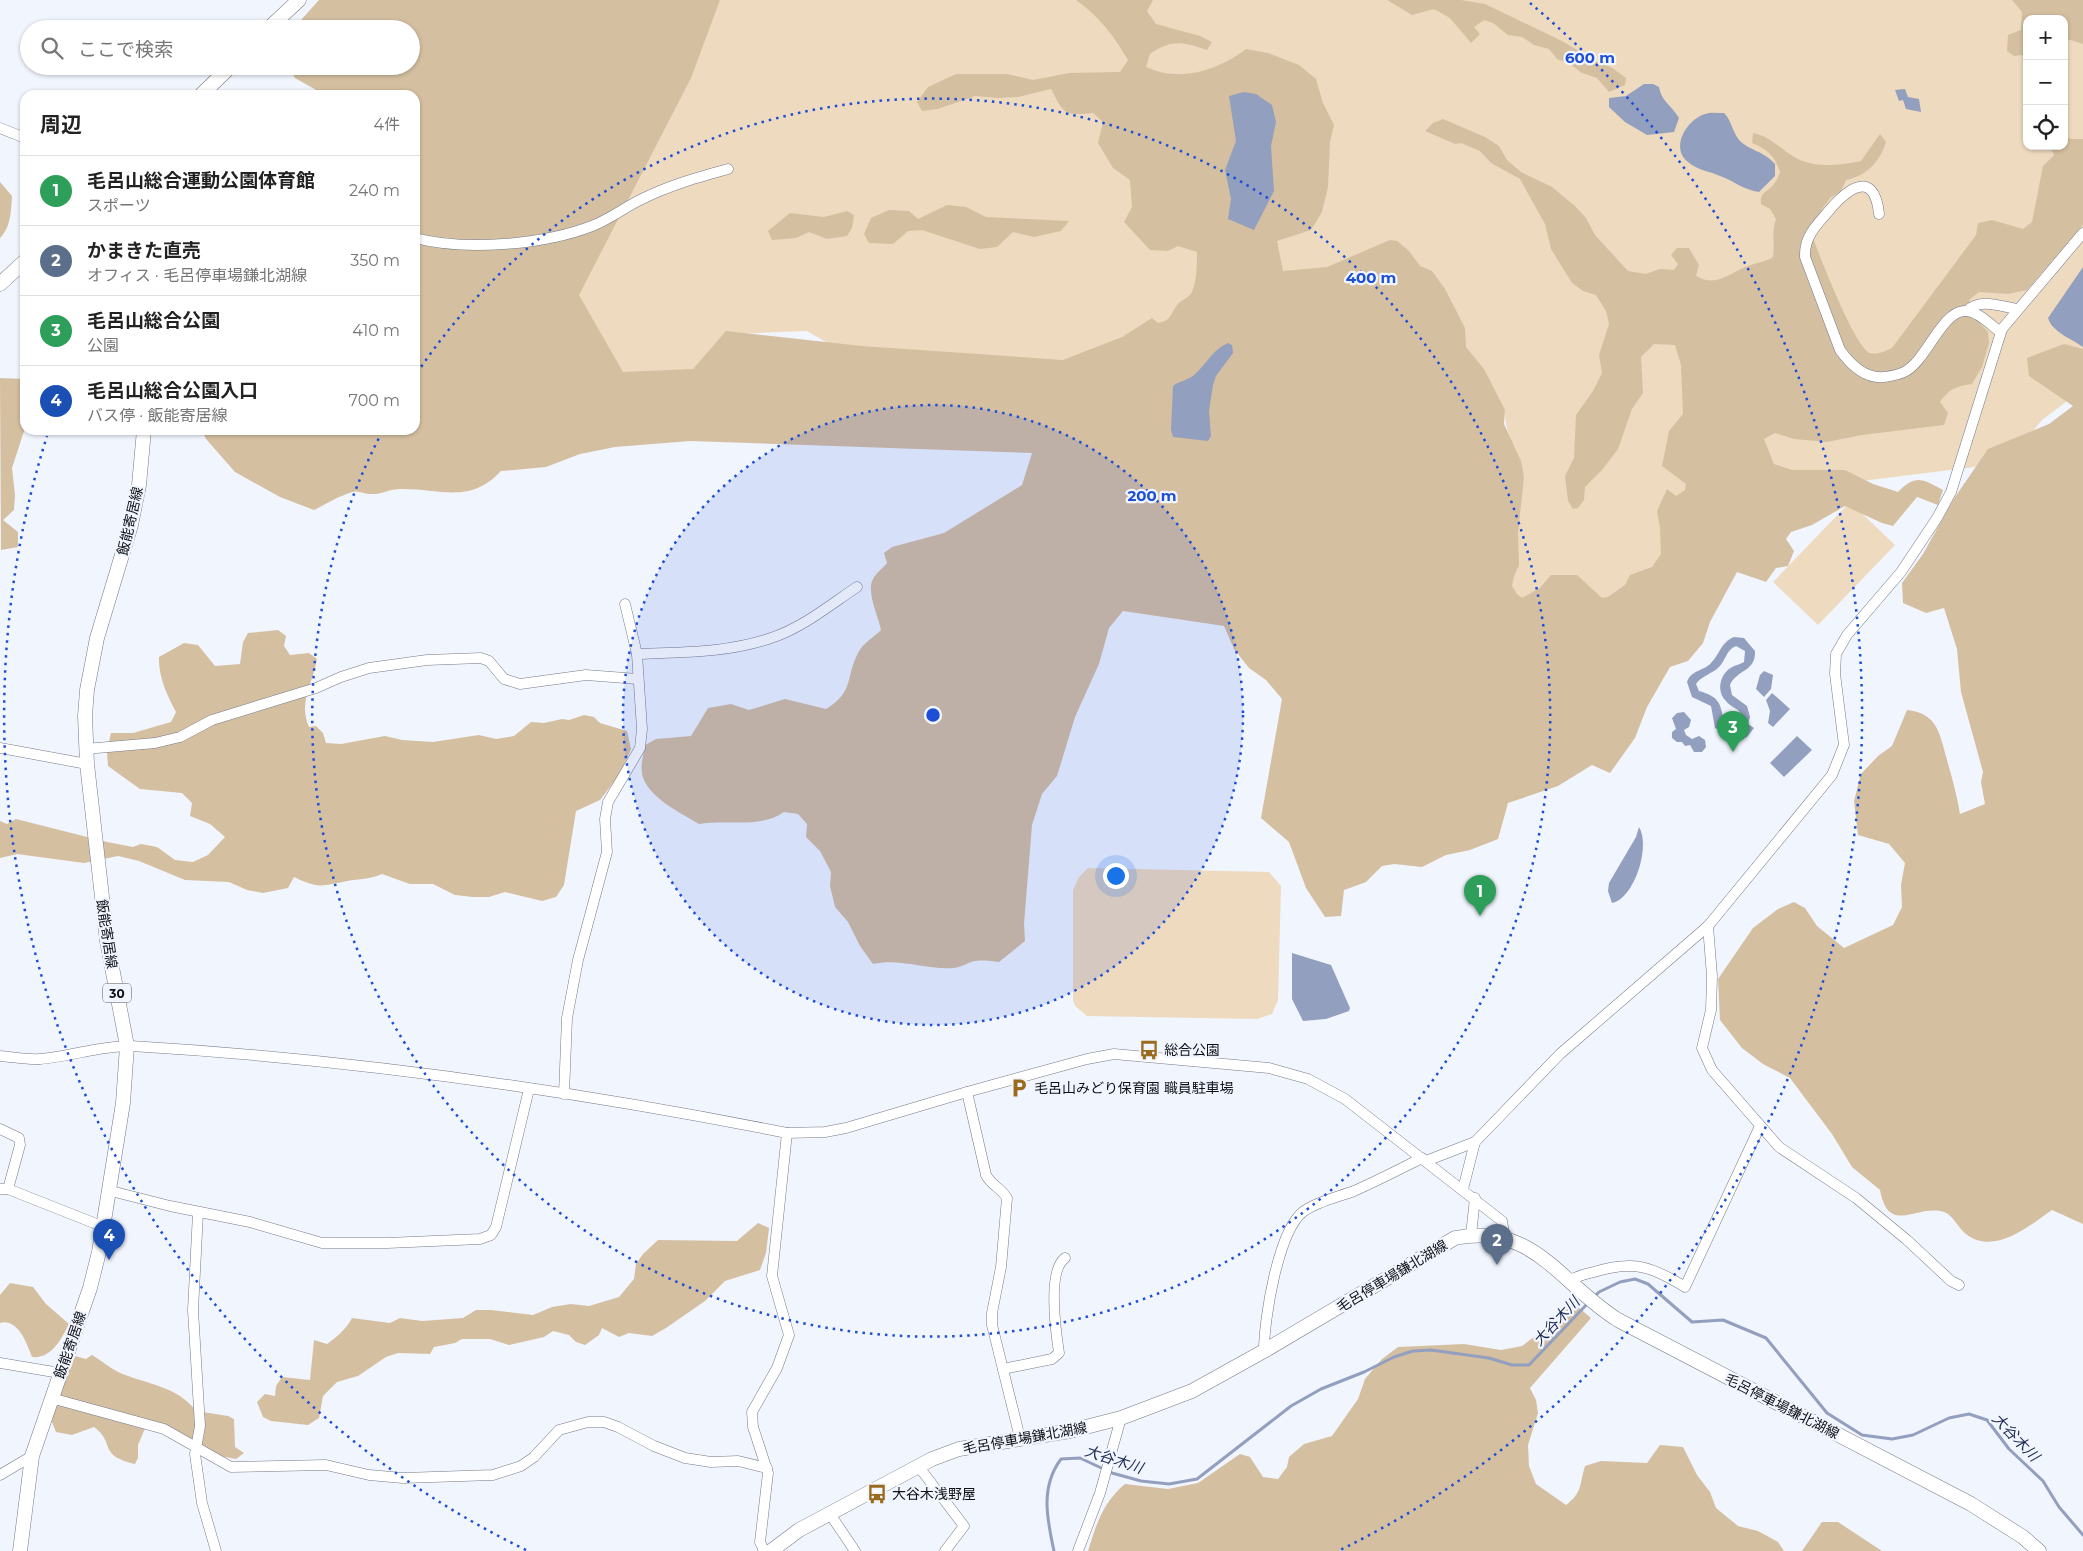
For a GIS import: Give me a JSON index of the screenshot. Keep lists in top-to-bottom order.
{
  "streets": {
    "main road": ["飯能寄居線", "30", "毛呂停車場鎌北湖線"]
  },
  "water": ["大谷木川"],
  "places": {
    "bus stop": ["総合公園", "大谷木浅野屋"],
    "parking": ["毛呂山みどり保育園 職員駐車場"]
  },
  "page": {
    "map_buttons": ["+", "−"],
    "search": "ここで検索",
    "heading": ["周辺", "4件"],
    "list": [
      {
        "mark": "1",
        "name": "毛呂山総合運動公園体育館",
        "note": "スポーツ",
        "value": "240 m"
      },
      {
        "mark": "2",
        "name": "かまきた直売",
        "note": "オフィス · 毛呂停車場鎌北湖線",
        "value": "350 m"
      },
      {
        "mark": "3",
        "name": "毛呂山総合公園",
        "note": "公園",
        "value": "410 m"
      },
      {
        "mark": "4",
        "name": "毛呂山総合公園入口",
        "note": "バス停 · 飯能寄居線",
        "value": "700 m"
      }
    ],
    "pins": [
      "3",
      "1",
      "4",
      "2"
    ]
  },
  "rings": ["600 m", "400 m", "200 m"]
}
